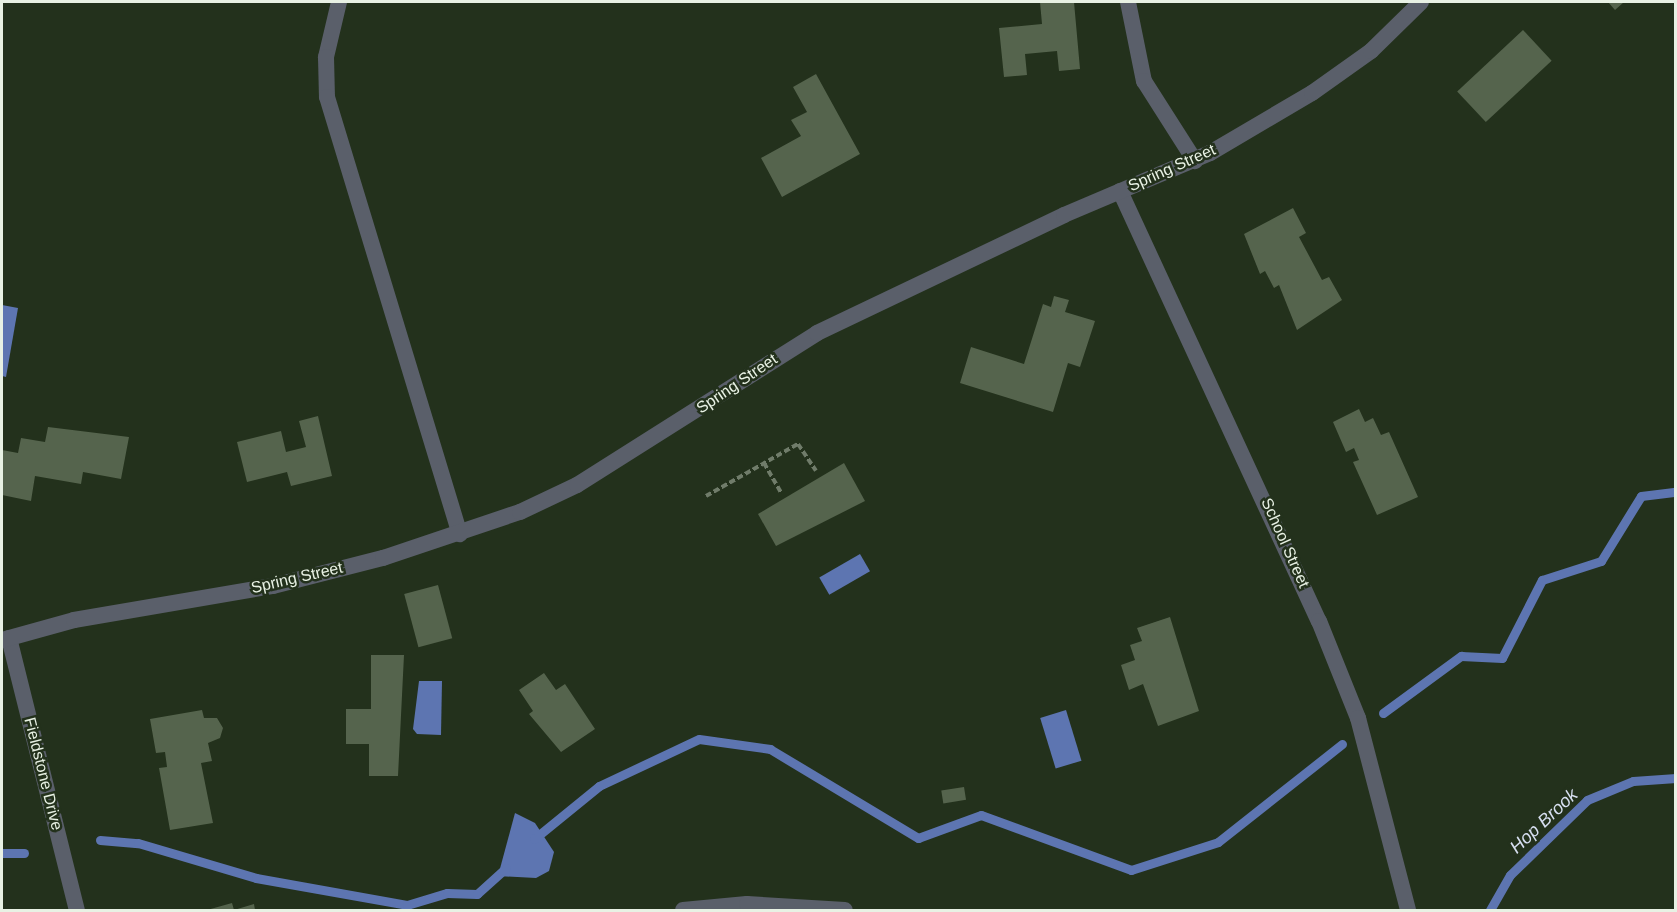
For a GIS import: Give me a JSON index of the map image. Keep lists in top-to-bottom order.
{
  "streets": {
    "street": ["Spring Street", "School Street", "Fieldstone Drive"]
  },
  "crossings": [
    ["Spring Street", "School Street"],
    ["Spring Street", "Fieldstone Drive"]
  ],
  "water": ["Hop Brook"]
}
